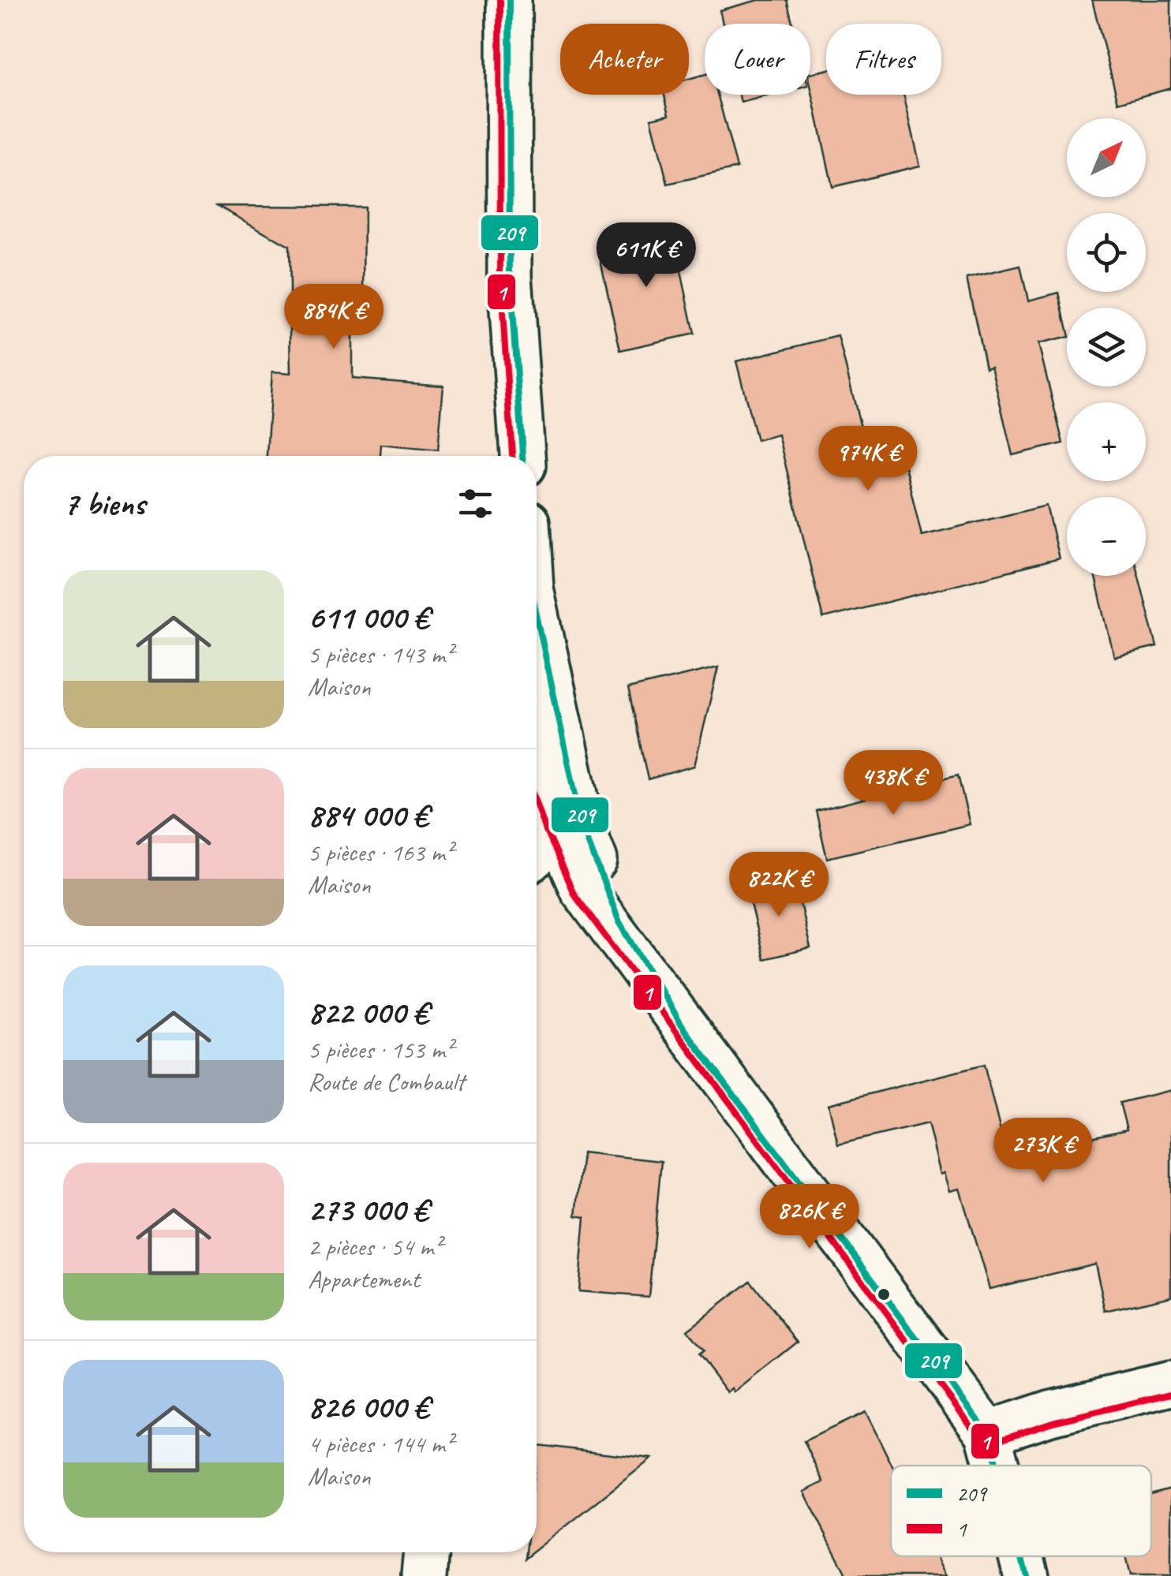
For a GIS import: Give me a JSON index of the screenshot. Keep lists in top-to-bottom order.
{
  "lines": ["transit line 209", "transit line 1"],
  "legend": ["209", "1"],
  "north": "top right",
  "page": {
    "chip": ["Acheter", "Louer", "Filtres"],
    "map_buttons": ["+", "−"],
    "price": [
      "611K €",
      "884K €",
      "974K €",
      "438K €",
      "822K €",
      "273K €",
      "826K €"
    ],
    "heading": "7 biens",
    "list": [
      {
        "name": "611 000 €",
        "note": "5 pièces · 143 m² · Maison"
      },
      {
        "name": "884 000 €",
        "note": "5 pièces · 163 m² · Maison"
      },
      {
        "name": "822 000 €",
        "note": "5 pièces · 153 m² · Route de Combault"
      },
      {
        "name": "273 000 €",
        "note": "2 pièces · 54 m² · Appartement"
      },
      {
        "name": "826 000 €",
        "note": "4 pièces · 144 m² · Maison"
      }
    ]
  }
}
